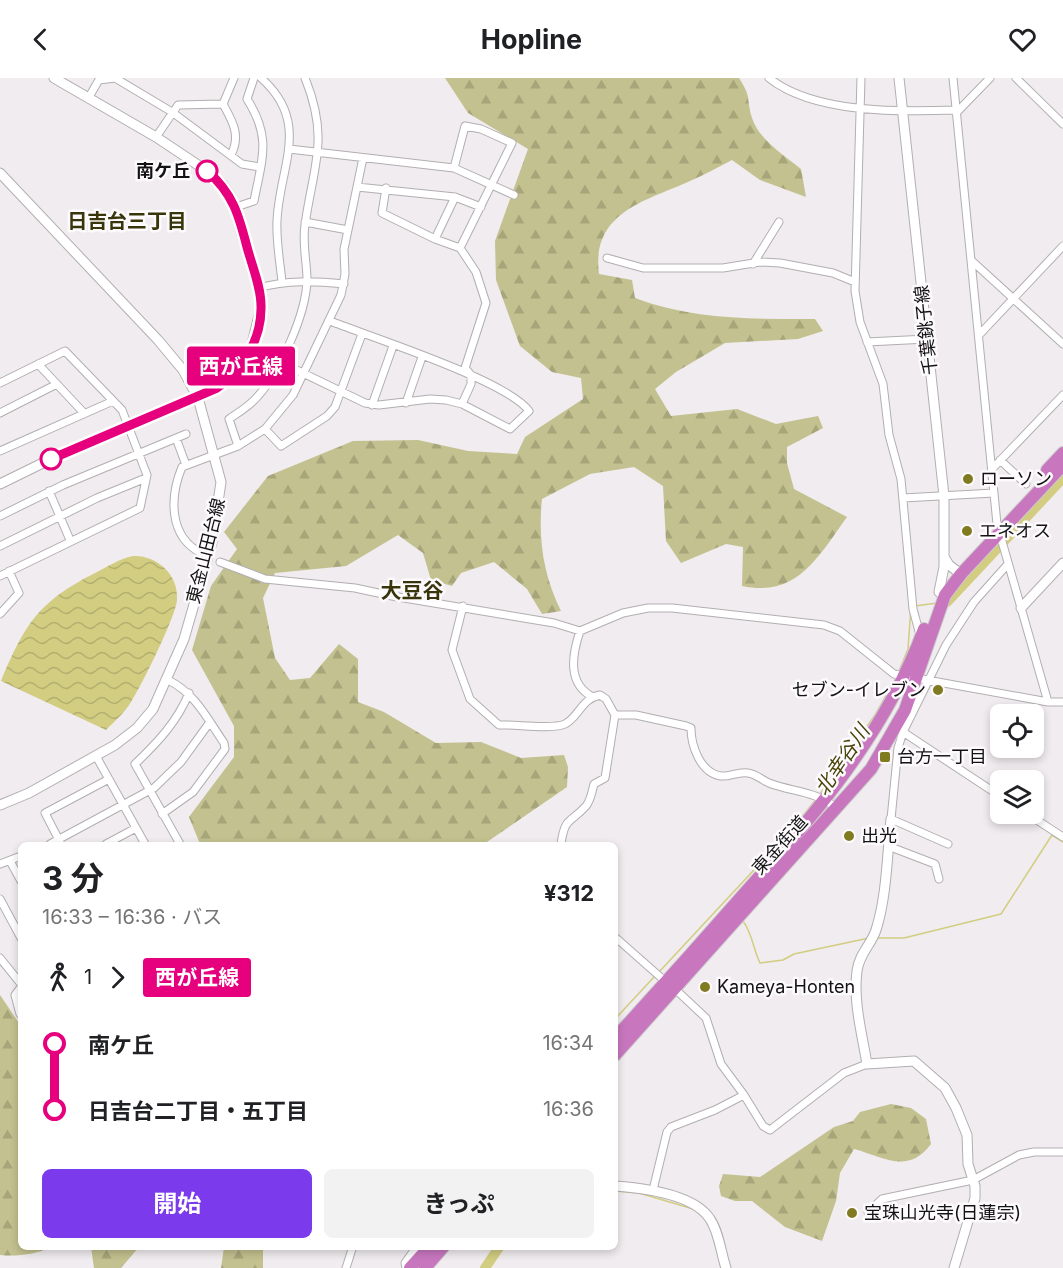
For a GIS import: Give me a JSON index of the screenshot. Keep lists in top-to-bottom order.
{
  "streets": {
    "highway": ["東金街道"],
    "street": ["千葉銚子線", "東金山田台線"]
  },
  "crossings": [
    ["千葉銚子線", "東金街道"]
  ],
  "districts": ["日吉台三丁目", "大豆谷"],
  "water": ["北幸谷川"],
  "places": {
    "other": [
      "南ケ丘",
      "ローソン",
      "エネオス",
      "セブン-イレブン",
      "出光",
      "Kameya-Honten",
      "宝珠山光寺(日蓮宗)"
    ],
    "transit": ["台方一丁目"]
  },
  "lines": ["bus line 西が丘線"],
  "page": {
    "header": "Hopline",
    "on_map": "西が丘線",
    "heading": ["3 分", "16:33 – 16:36 · バス", "¥312"],
    "legs": ["1", "西が丘線"],
    "list": [
      {
        "name": "南ケ丘",
        "value": "16:34"
      },
      {
        "name": "日吉台二丁目・五丁目",
        "value": "16:36"
      }
    ],
    "buttons": ["開始", "きっぷ"]
  }
}
